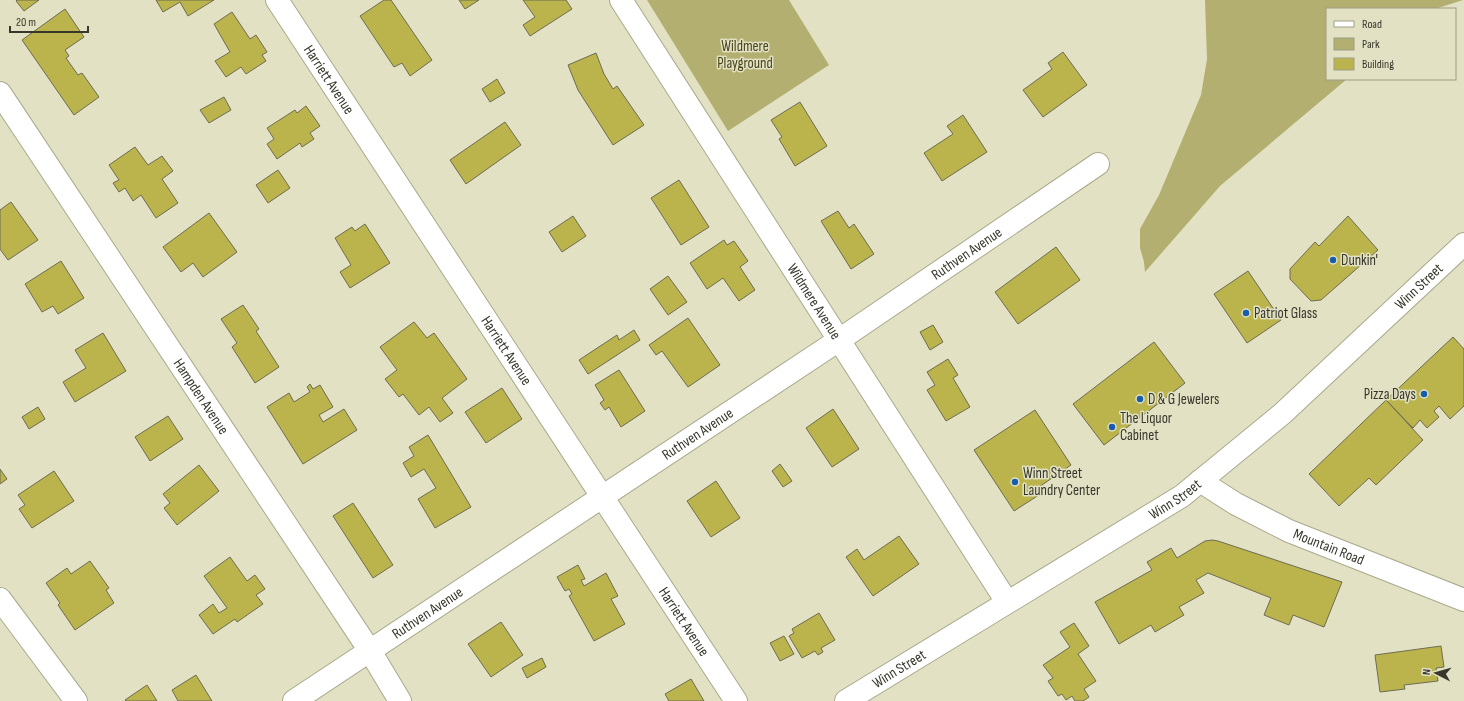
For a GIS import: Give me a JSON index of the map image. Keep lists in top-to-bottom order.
{
  "streets": {
    "street": [
      "Harriett Avenue",
      "Ruthven Avenue",
      "Winn Street",
      "Wildmere Avenue",
      "Hampden Avenue",
      "Mountain Road"
    ]
  },
  "crossings": [
    ["Harriett Avenue", "Ruthven Avenue"],
    ["Ruthven Avenue", "Wildmere Avenue"],
    ["Ruthven Avenue", "Hampden Avenue"],
    ["Winn Street", "Wildmere Avenue"],
    ["Winn Street", "Mountain Road"]
  ],
  "parks": ["Wildmere Playground"],
  "places": [
    "Dunkin'",
    "Patriot Glass",
    "Pizza Days",
    "D & G Jewelers",
    "The Liquor Cabinet",
    "Winn Street Laundry Center"
  ],
  "legend": ["Road", "Park", "Building"],
  "scale_bar": "20 m",
  "north": "left"
}
